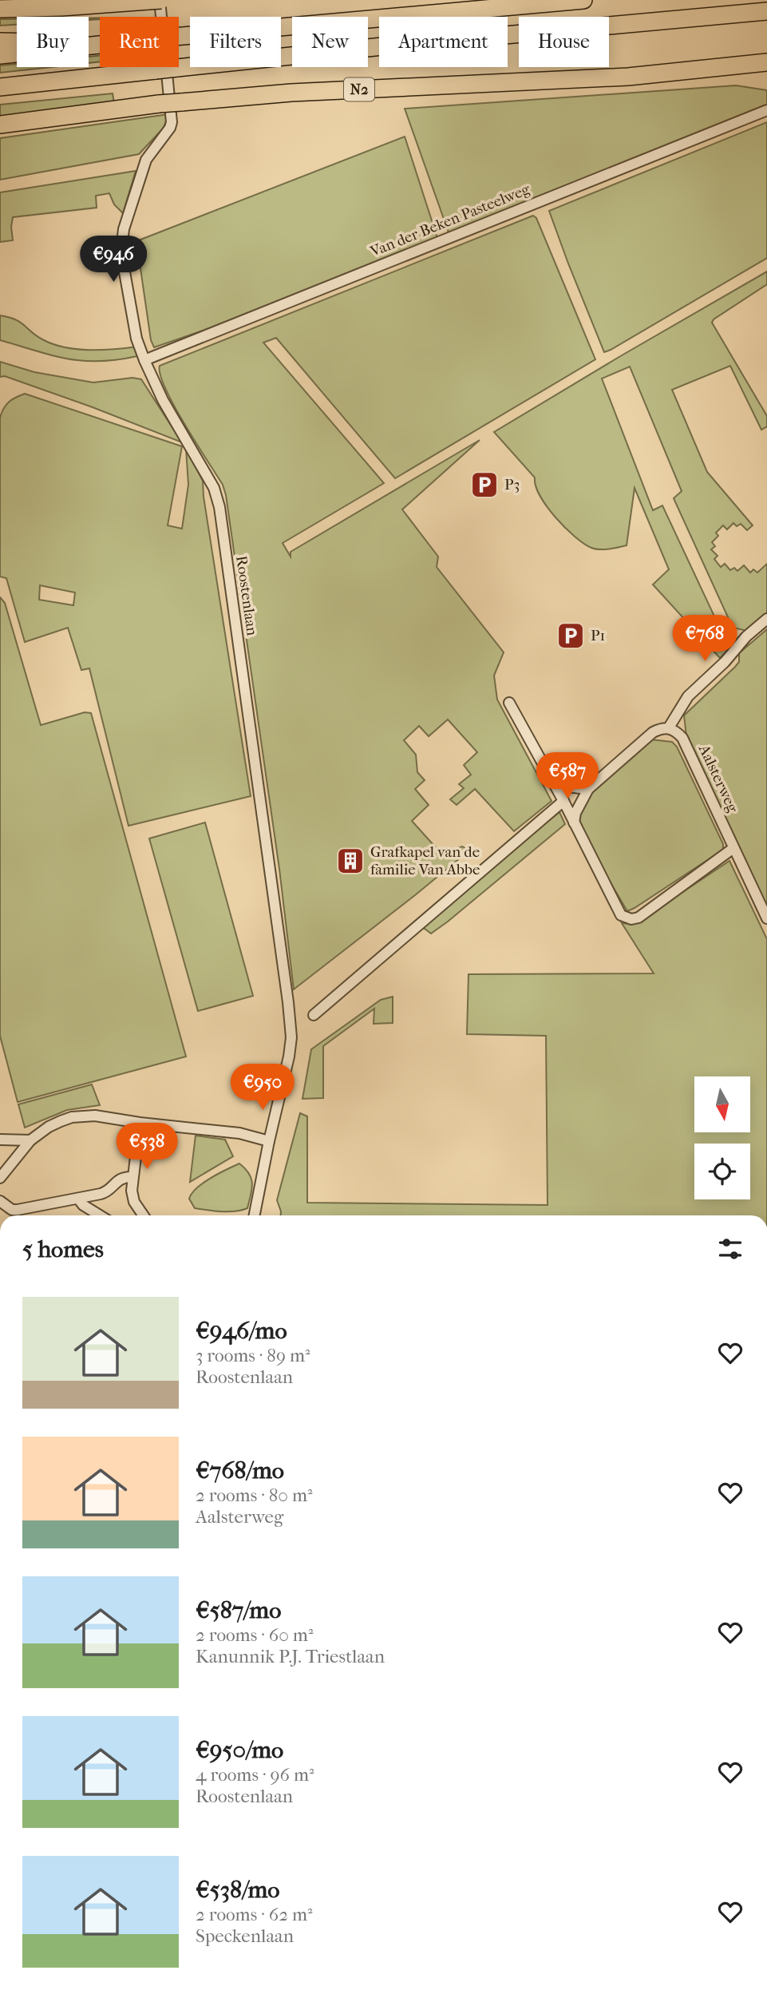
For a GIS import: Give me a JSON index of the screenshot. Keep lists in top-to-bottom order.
{
  "streets": {
    "highway": ["N2"],
    "street": ["Van der Beken Pasteelweg", "Roostenlaan", "Aalsterweg"]
  },
  "crossings": [
    ["Van der Beken Pasteelweg", "Roostenlaan"]
  ],
  "places": {
    "parking": ["P3", "P1"],
    "building": ["Grafkapel van de familie Van Abbe"]
  },
  "north": "bottom",
  "page": {
    "chip": [
      "Buy",
      "Rent",
      "Filters",
      "New",
      "Apartment",
      "House"
    ],
    "price": [
      "€946",
      "€768",
      "€587",
      "€950",
      "€538"
    ],
    "heading": "5 homes",
    "list": [
      {
        "name": "€946/mo",
        "note": "3 rooms · 89 m² · Roostenlaan"
      },
      {
        "name": "€768/mo",
        "note": "2 rooms · 80 m² · Aalsterweg"
      },
      {
        "name": "€587/mo",
        "note": "2 rooms · 60 m² · Kanunnik P.J. Triestlaan"
      },
      {
        "name": "€950/mo",
        "note": "4 rooms · 96 m² · Roostenlaan"
      },
      {
        "name": "€538/mo",
        "note": "2 rooms · 62 m² · Speckenlaan"
      }
    ]
  }
}
